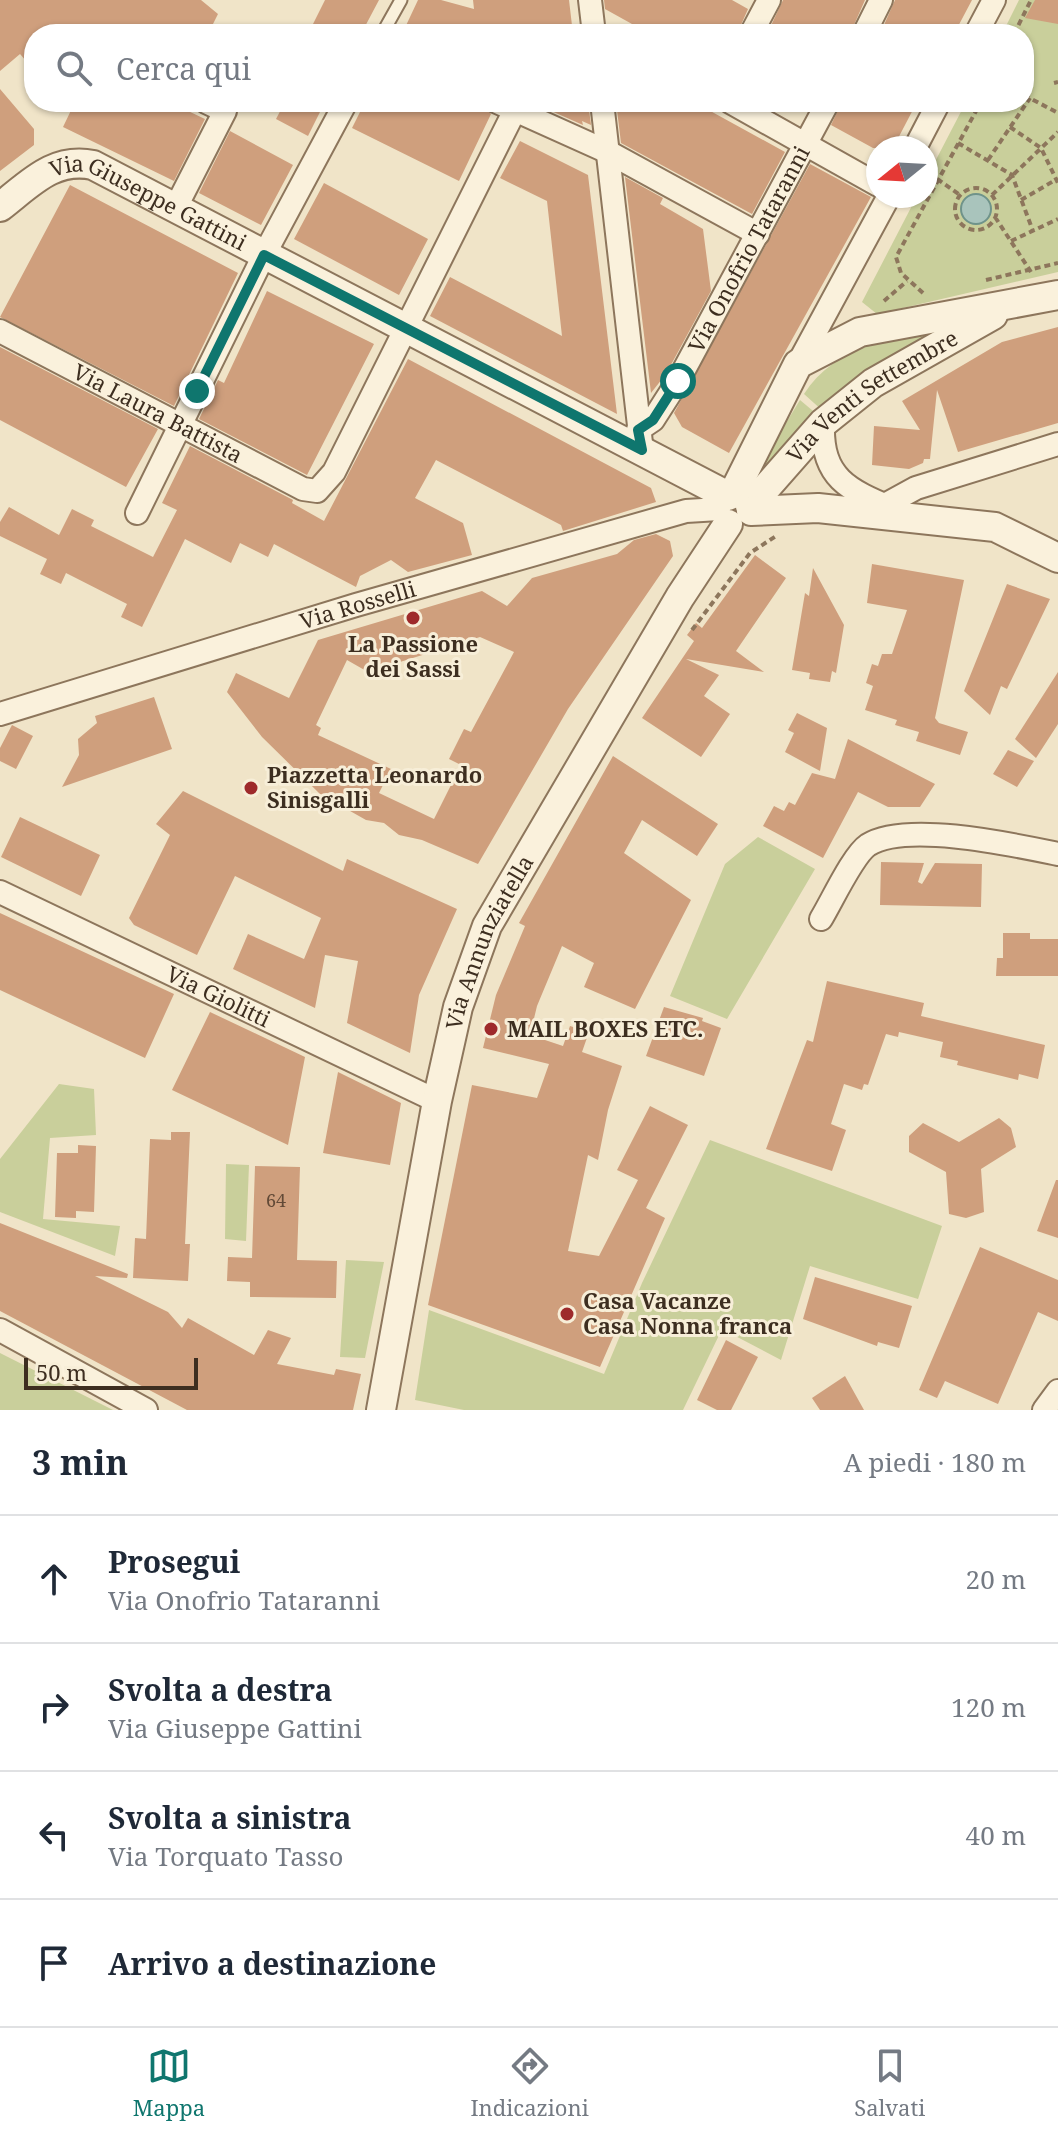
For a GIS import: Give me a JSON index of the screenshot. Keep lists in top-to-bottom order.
{
  "streets": {
    "street": [
      "Via Giuseppe Gattini",
      "Via Onofrio Tataranni",
      "Via Venti Settembre",
      "Via Laura Battista",
      "Via Rosselli",
      "Via Annunziatella",
      "Via Giolitti"
    ]
  },
  "crossings": [
    ["Via Giuseppe Gattini", "Via Onofrio Tataranni"],
    ["Via Giuseppe Gattini", "Via Venti Settembre"],
    ["Via Giuseppe Gattini", "Via Laura Battista"],
    ["Via Giuseppe Gattini", "Via Rosselli"],
    ["Via Giuseppe Gattini", "Via Annunziatella"],
    ["Via Venti Settembre", "Via Rosselli"],
    ["Via Venti Settembre", "Via Annunziatella"],
    ["Via Rosselli", "Via Annunziatella"],
    ["Via Annunziatella", "Via Giolitti"]
  ],
  "places": [
    "La Passione dei Sassi",
    "Piazzetta Leonardo Sinisgalli",
    "MAIL BOXES ETC.",
    "Casa Vacanze Casa Nonna franca"
  ],
  "house_numbers": ["64"],
  "scale_bar": "50 m",
  "north": "left",
  "page": {
    "search": "Cerca qui",
    "scale": "50 m",
    "heading": ["3 min", "A piedi · 180 m"],
    "list": [
      ["Prosegui", "Via Onofrio Tataranni", "20 m"],
      ["Svolta a destra", "Via Giuseppe Gattini", "120 m"],
      ["Svolta a sinistra", "Via Torquato Tasso", "40 m"],
      "Arrivo a destinazione"
    ],
    "nav": ["Mappa", "Indicazioni", "Salvati"]
  }
}
